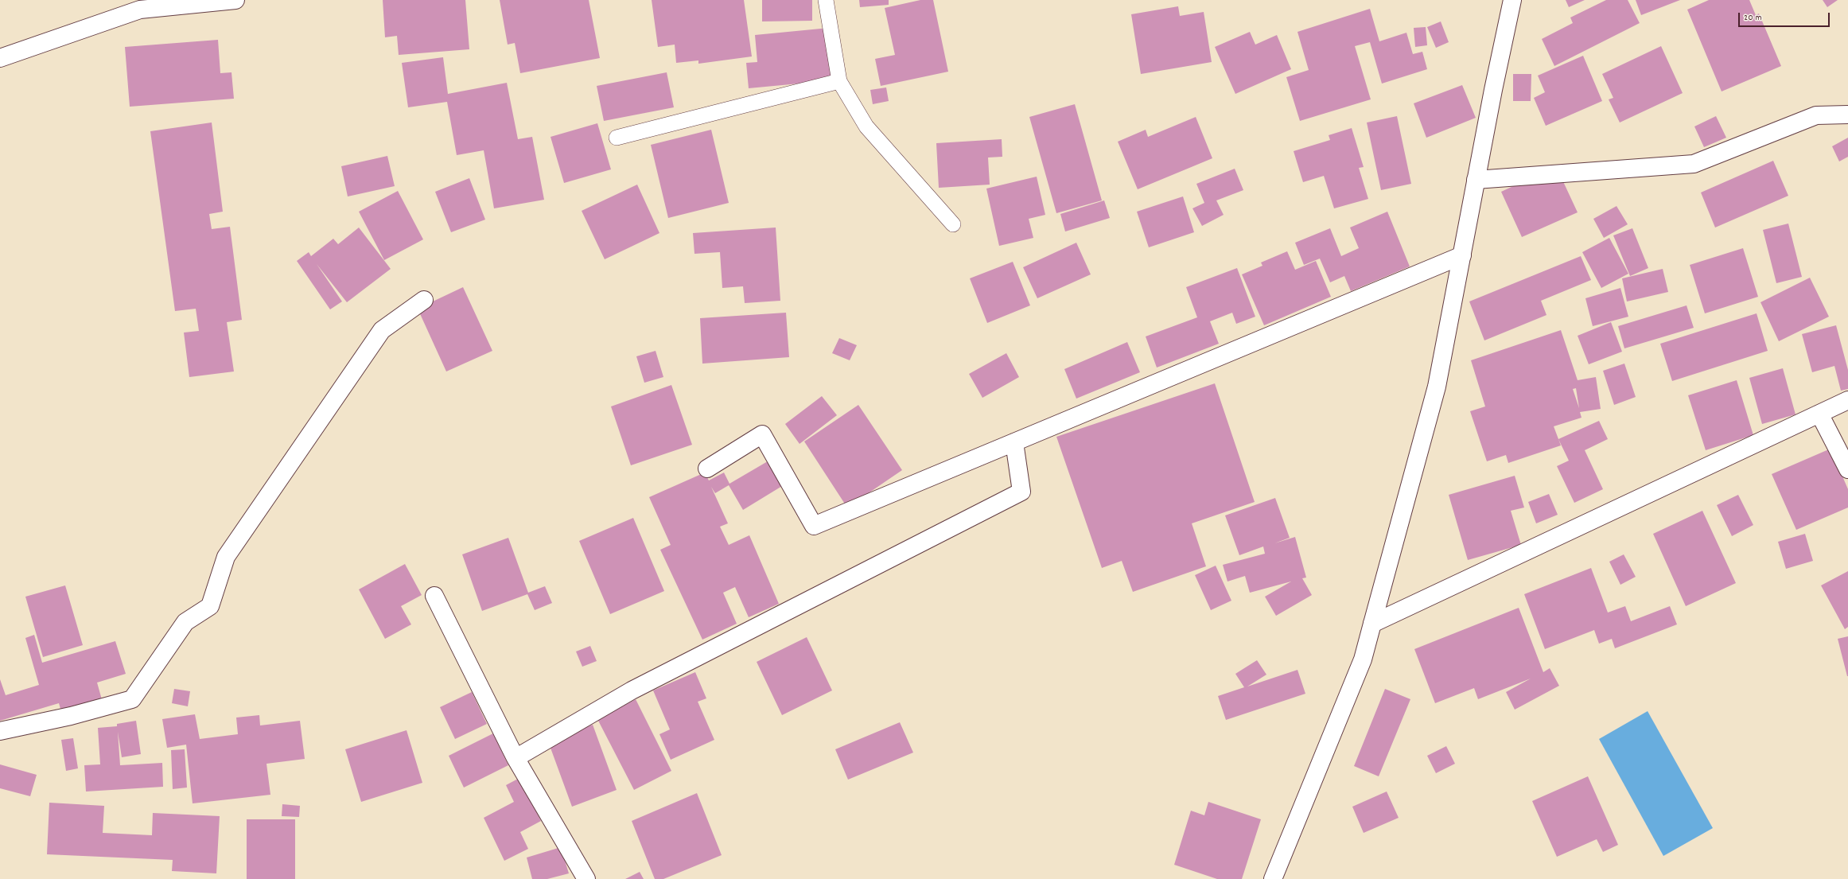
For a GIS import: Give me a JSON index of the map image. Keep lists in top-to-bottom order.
{
  "scale_bar": "20 m"
}
